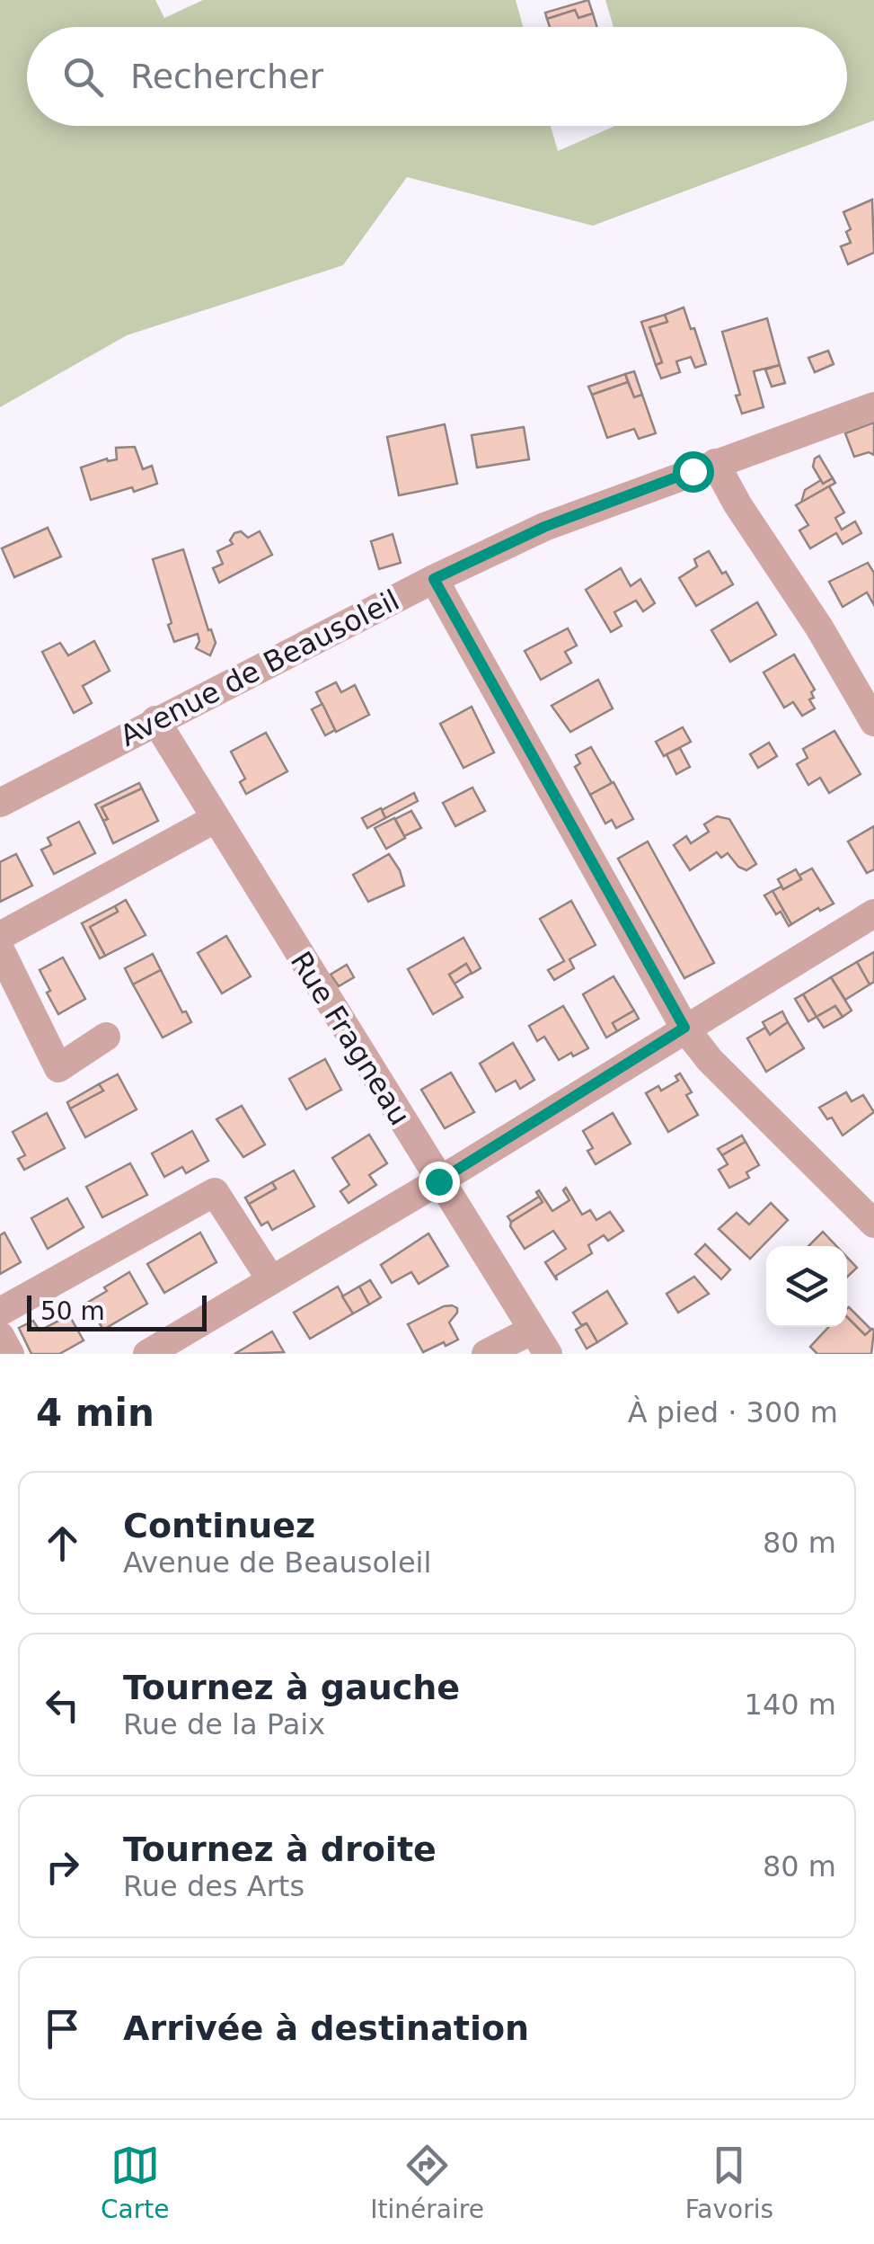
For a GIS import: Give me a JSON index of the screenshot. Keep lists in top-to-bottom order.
{
  "streets": {
    "street": ["Avenue de Beausoleil", "Rue Fragneau"]
  },
  "crossings": [
    ["Avenue de Beausoleil", "Rue Fragneau"]
  ],
  "scale_bar": "50 m",
  "page": {
    "search": "Rechercher",
    "scale": "50 m",
    "heading": ["4 min", "À pied · 300 m"],
    "list": [
      ["Continuez", "Avenue de Beausoleil", "80 m"],
      ["Tournez à gauche", "Rue de la Paix", "140 m"],
      ["Tournez à droite", "Rue des Arts", "80 m"],
      "Arrivée à destination"
    ],
    "nav": ["Carte", "Itinéraire", "Favoris"]
  }
}
